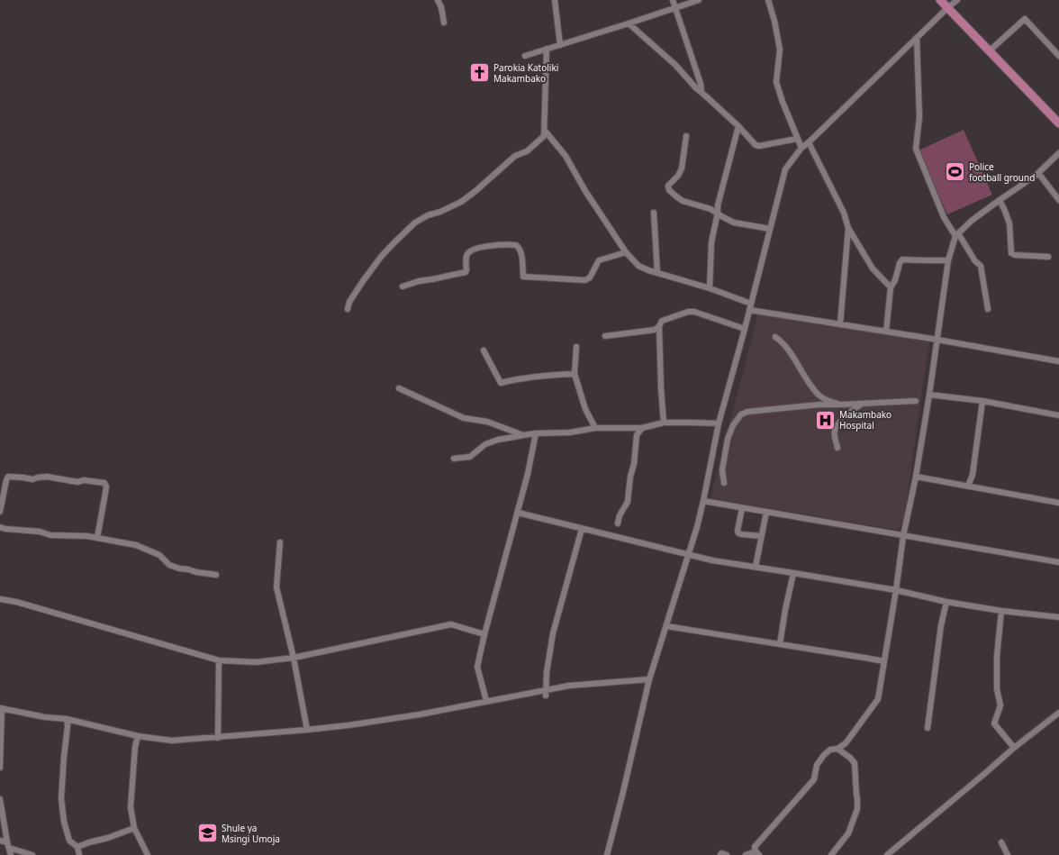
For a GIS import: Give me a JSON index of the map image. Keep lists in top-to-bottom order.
{
  "places": {
    "church": ["Parokia Katoliki Makambako"],
    "sports": ["Police football ground"],
    "hospital": ["Makambako Hospital"],
    "school or university": ["Shule ya Msingi Umoja"]
  }
}
